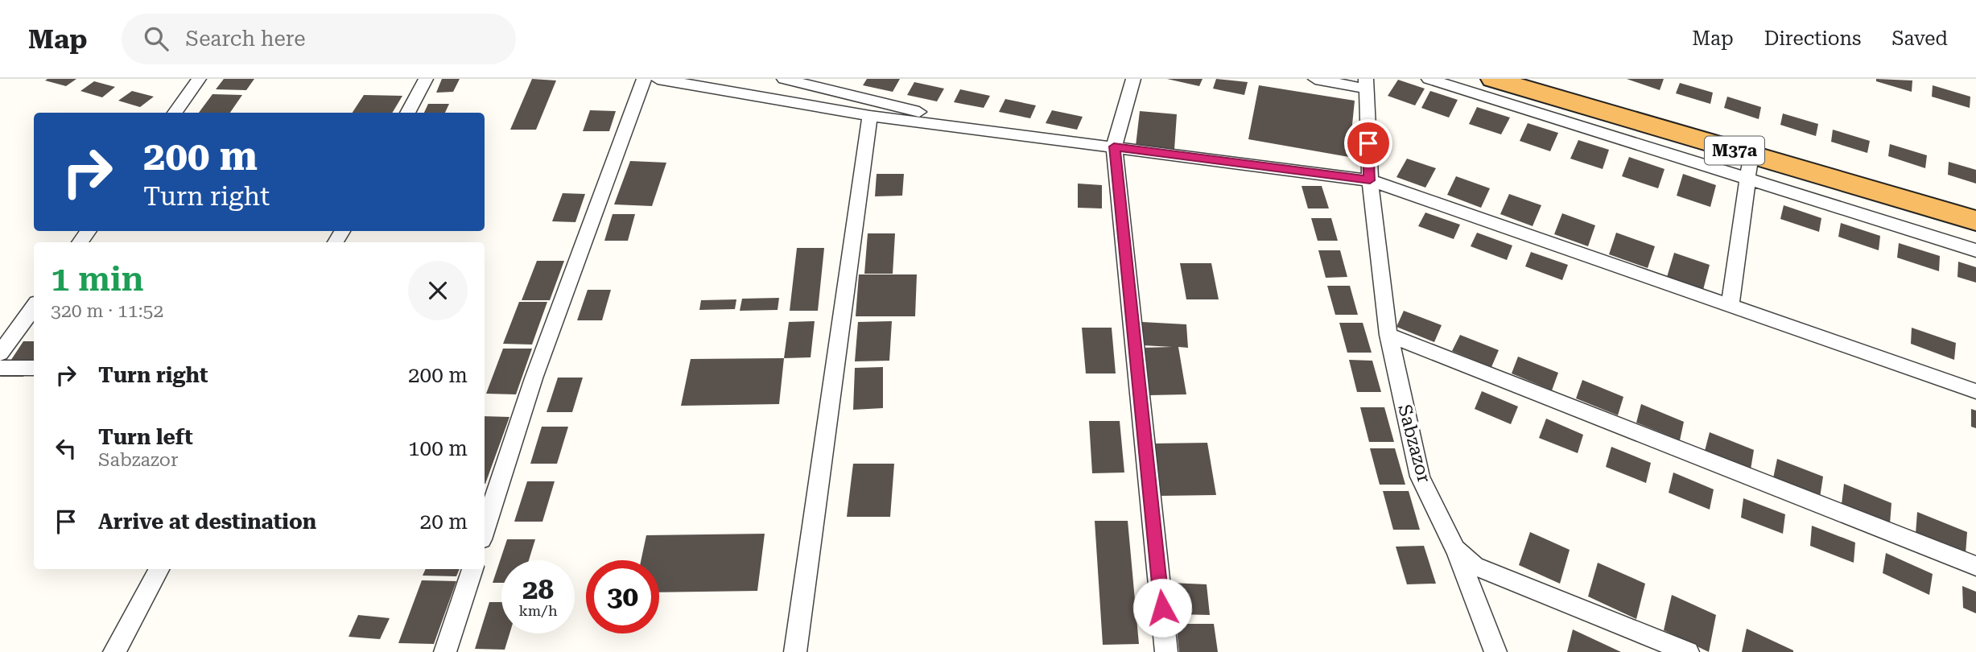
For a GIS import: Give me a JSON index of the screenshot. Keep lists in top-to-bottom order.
{
  "streets": {
    "highway": ["M37a"],
    "street": ["Sabzazor"]
  },
  "page": {
    "header": "Map",
    "search": "Search here",
    "nav": ["Map", "Directions", "Saved"],
    "turn": ["200 m", "Turn right"],
    "heading": ["1 min", "320 m · 11:52"],
    "list": [
      {
        "name": "Turn right",
        "value": "200 m"
      },
      {
        "name": "Turn left",
        "note": "Sabzazor",
        "value": "100 m"
      },
      {
        "name": "Arrive at destination",
        "value": "20 m"
      }
    ],
    "speed": "28 km/h",
    "limit": "30"
  }
}
